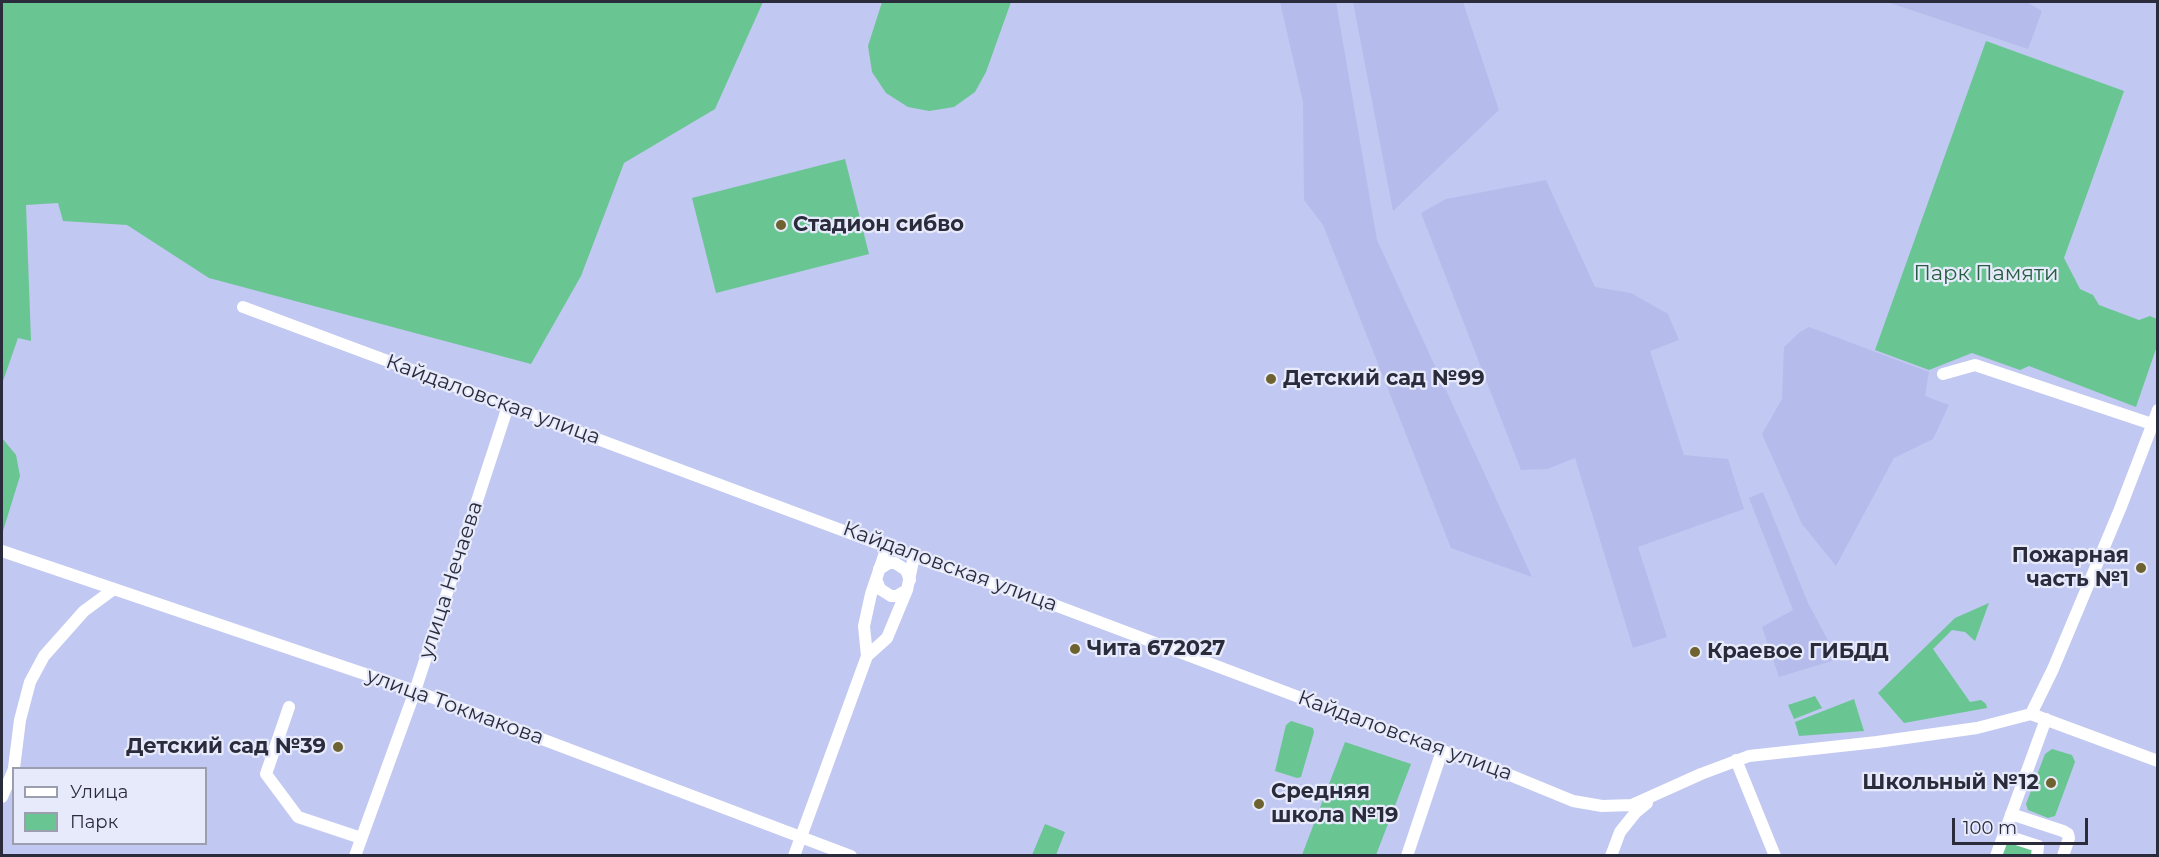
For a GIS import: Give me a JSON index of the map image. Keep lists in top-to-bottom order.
{
  "streets": {
    "street": ["Кайдаловская улица", "улица Нечаева", "улица Токмакова"]
  },
  "crossings": [
    ["Кайдаловская улица", "улица Нечаева"],
    ["улица Нечаева", "улица Токмакова"]
  ],
  "parks": ["Парк Памяти"],
  "places": [
    "Стадион сибво",
    "Детский сад №99",
    "Пожарная часть №1",
    "Чита 672027",
    "Краевое ГИБДД",
    "Детский сад №39",
    "Школьный №12",
    "Средняя школа №19"
  ],
  "legend": ["Улица", "Парк"],
  "scale_bar": "100 m"
}
